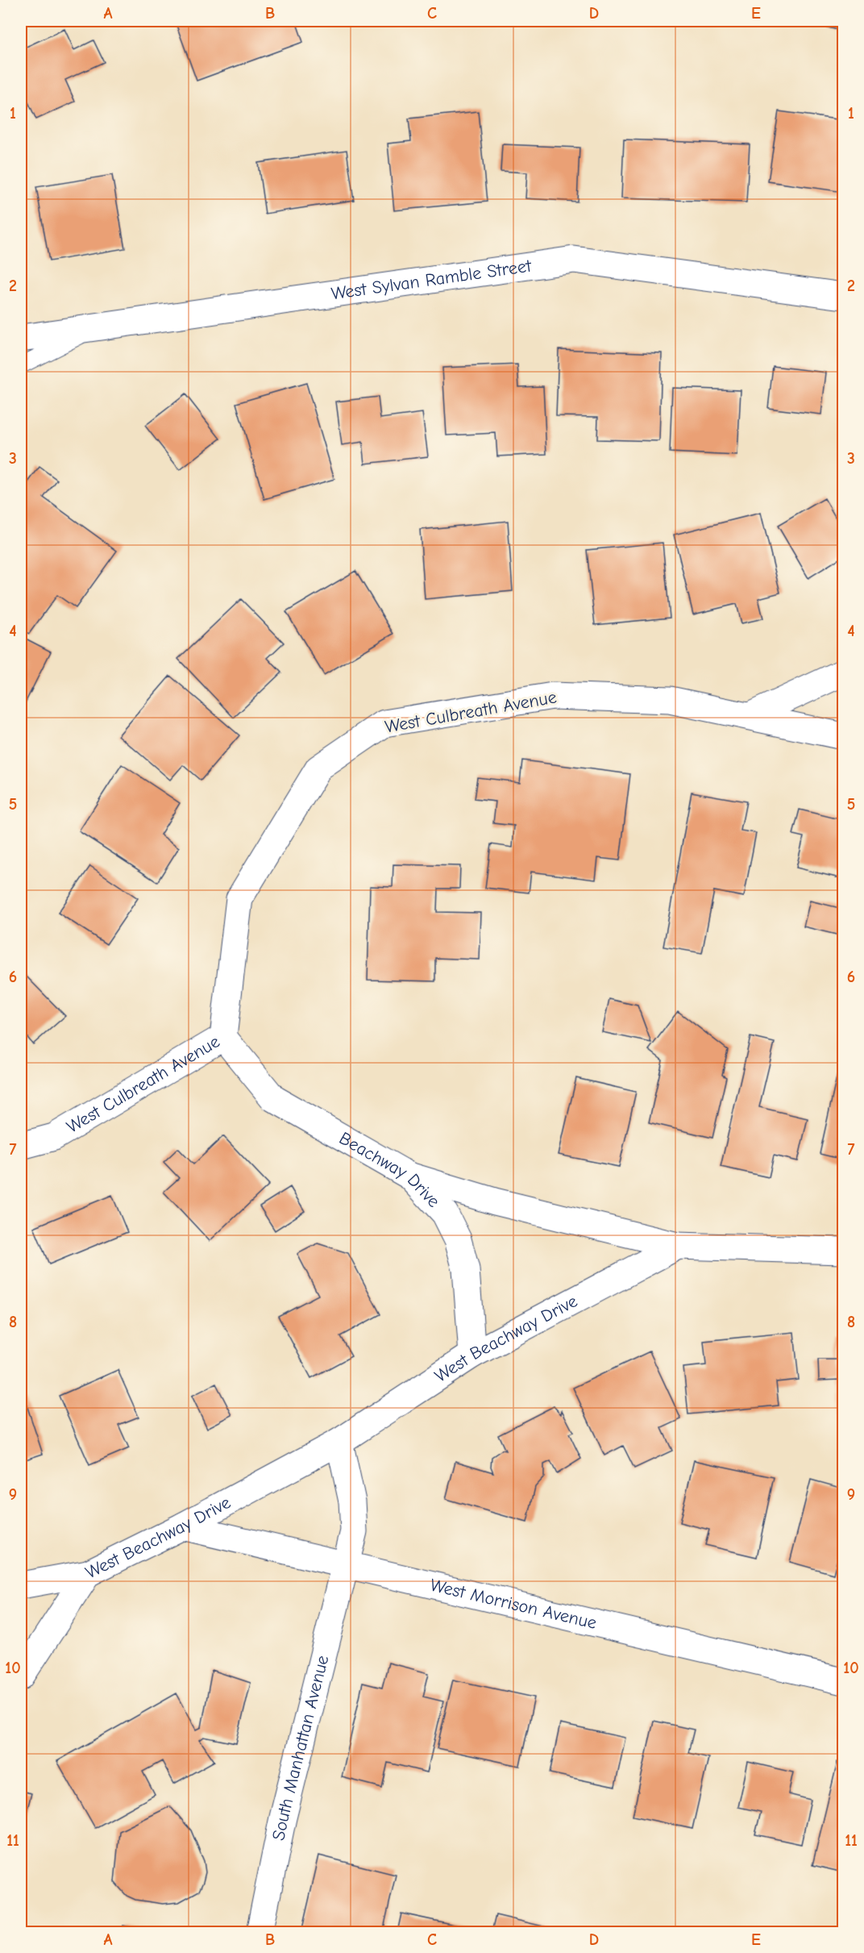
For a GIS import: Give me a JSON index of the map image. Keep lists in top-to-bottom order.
{
  "streets": {
    "street": [
      "West Sylvan Ramble Street",
      "West Culbreath Avenue",
      "Beachway Drive",
      "West Beachway Drive",
      "West Morrison Avenue",
      "South Manhattan Avenue"
    ]
  },
  "crossings": [
    ["West Culbreath Avenue", "Beachway Drive"],
    ["Beachway Drive", "West Beachway Drive"],
    ["West Beachway Drive", "West Morrison Avenue"],
    ["West Morrison Avenue", "South Manhattan Avenue"]
  ],
  "grid": {
    "columns": [
      "A",
      "B",
      "C",
      "D",
      "E"
    ],
    "rows": [
      "1",
      "2",
      "3",
      "4",
      "5",
      "6",
      "7",
      "8",
      "9",
      "10",
      "11"
    ]
  }
}
